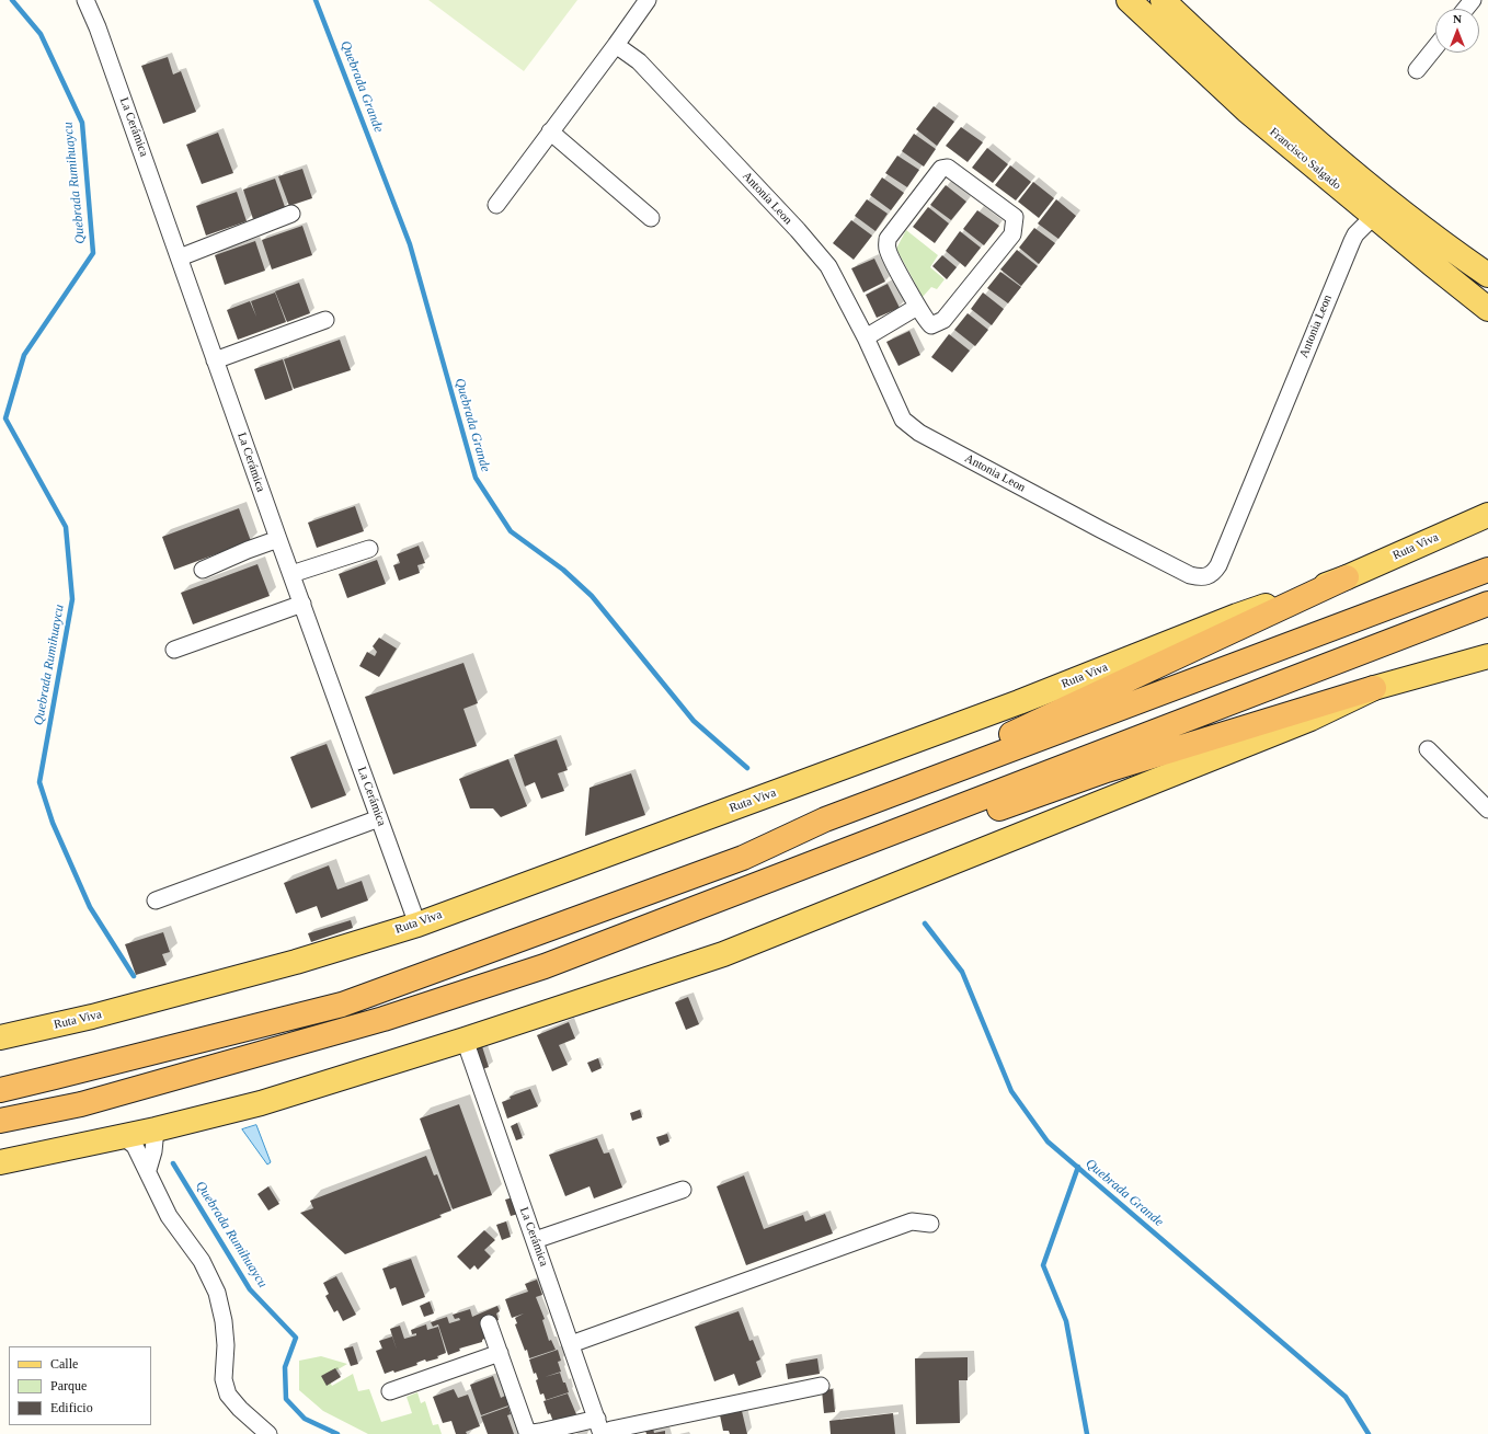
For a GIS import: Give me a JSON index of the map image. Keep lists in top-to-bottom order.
{
  "streets": {
    "main road": ["Francisco Salgado", "Ruta Viva"],
    "street": ["La Cerámica", "Antonia Leon"]
  },
  "crossings": [
    ["La Cerámica", "Ruta Viva"],
    ["Francisco Salgado", "Antonia Leon"]
  ],
  "water": ["Quebrada Grande", "Quebrada Rumihuaycu"],
  "legend": ["Calle", "Parque", "Edificio"],
  "north": "top"
}
